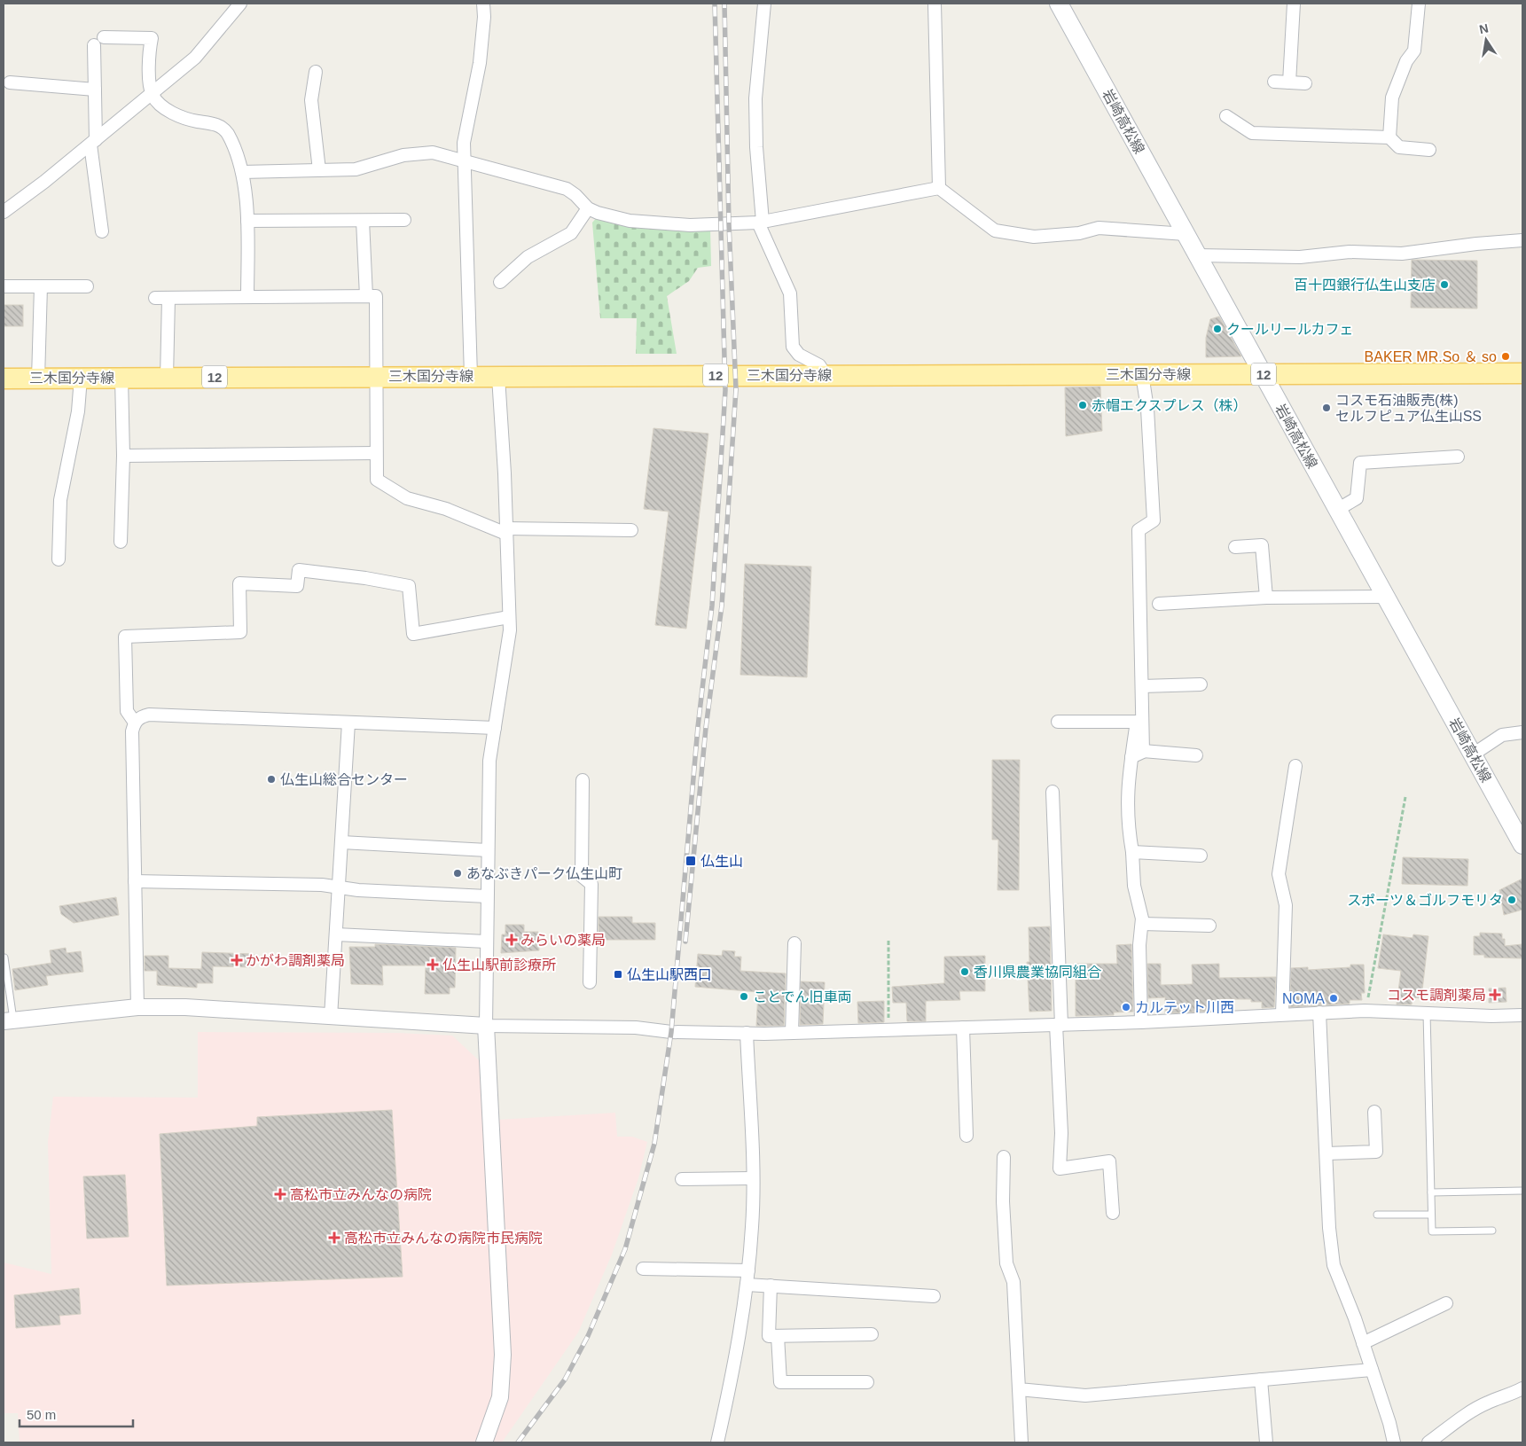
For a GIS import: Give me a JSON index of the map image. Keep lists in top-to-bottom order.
{
  "streets": {
    "main road": ["岩崎高松線", "三木国分寺線", "12"]
  },
  "crossings": [
    ["岩崎高松線", "三木国分寺線"]
  ],
  "places": {
    "other": [
      "百十四銀行仏生山支店",
      "クールリールカフェ",
      "BAKER MR.So ＆ so",
      "赤帽エクスプレス（株）",
      "コスモ石油販売(株) セルフピュア仏生山SS",
      "仏生山総合センター",
      "あなぶきパーク仏生山町",
      "スポーツ＆ゴルフモリタ",
      "香川県農業協同組合",
      "ことでん旧車両",
      "NOMA",
      "カルテット川西"
    ],
    "transit": ["仏生山", "仏生山駅西口"],
    "health": [
      "みらいの薬局",
      "かがわ調剤薬局",
      "仏生山駅前診療所",
      "コスモ調剤薬局",
      "高松市立みんなの病院",
      "高松市立みんなの病院市民病院"
    ]
  },
  "scale_bar": "50 m",
  "north": "top"
}
